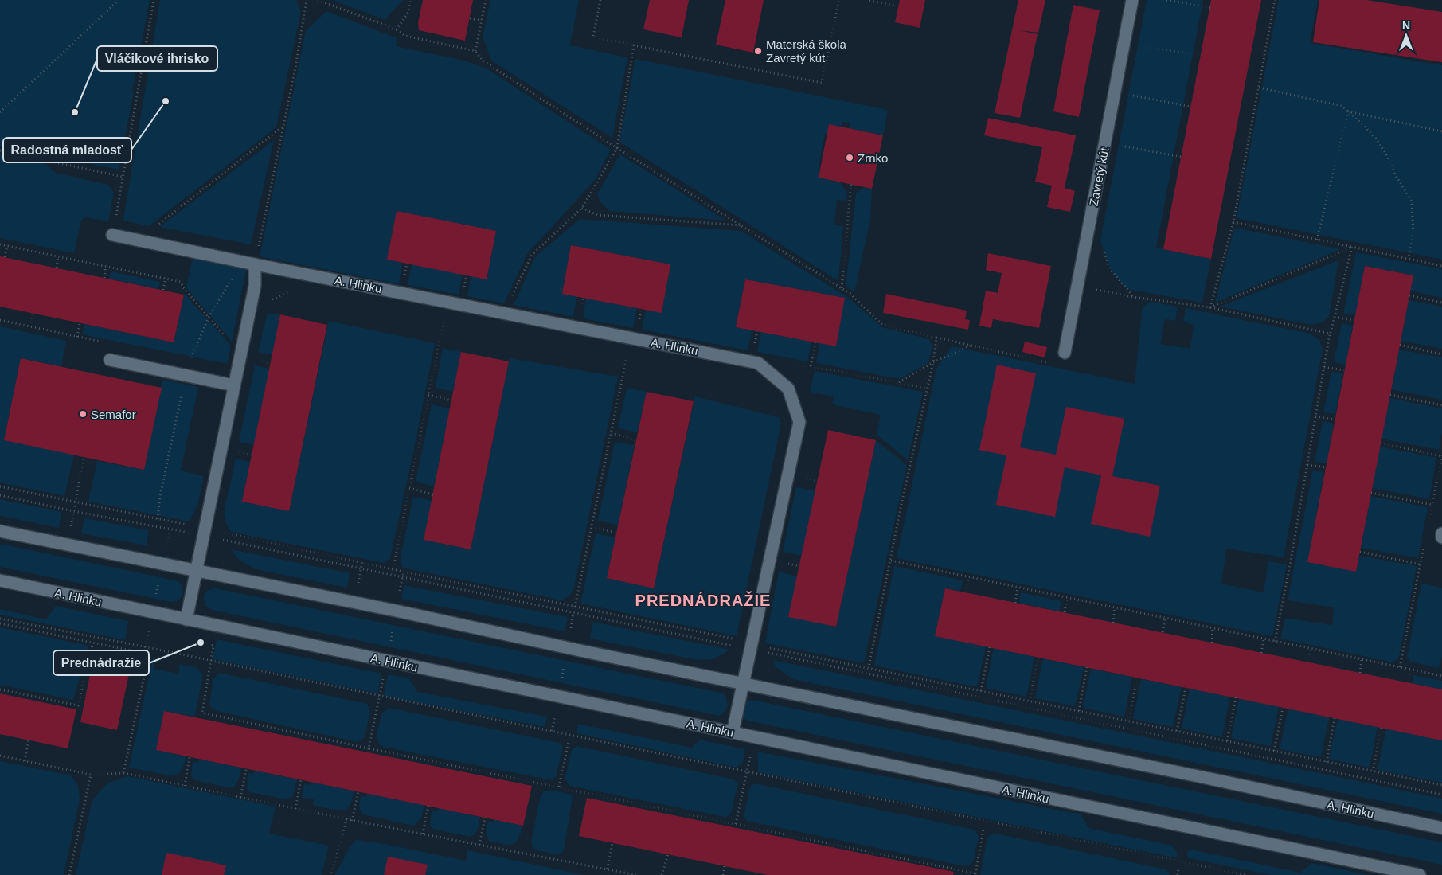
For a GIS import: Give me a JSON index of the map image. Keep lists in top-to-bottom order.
{
  "streets": {
    "street": ["Zavretý kút", "A. Hlinku"]
  },
  "districts": ["PREDNÁDRAŽIE"],
  "places": [
    "Materská škola Zavretý kút",
    "Radostná mladosť",
    "Vláčikové ihrisko",
    "Zrnko",
    "Semafor",
    "Prednádražie"
  ],
  "north": "top"
}
